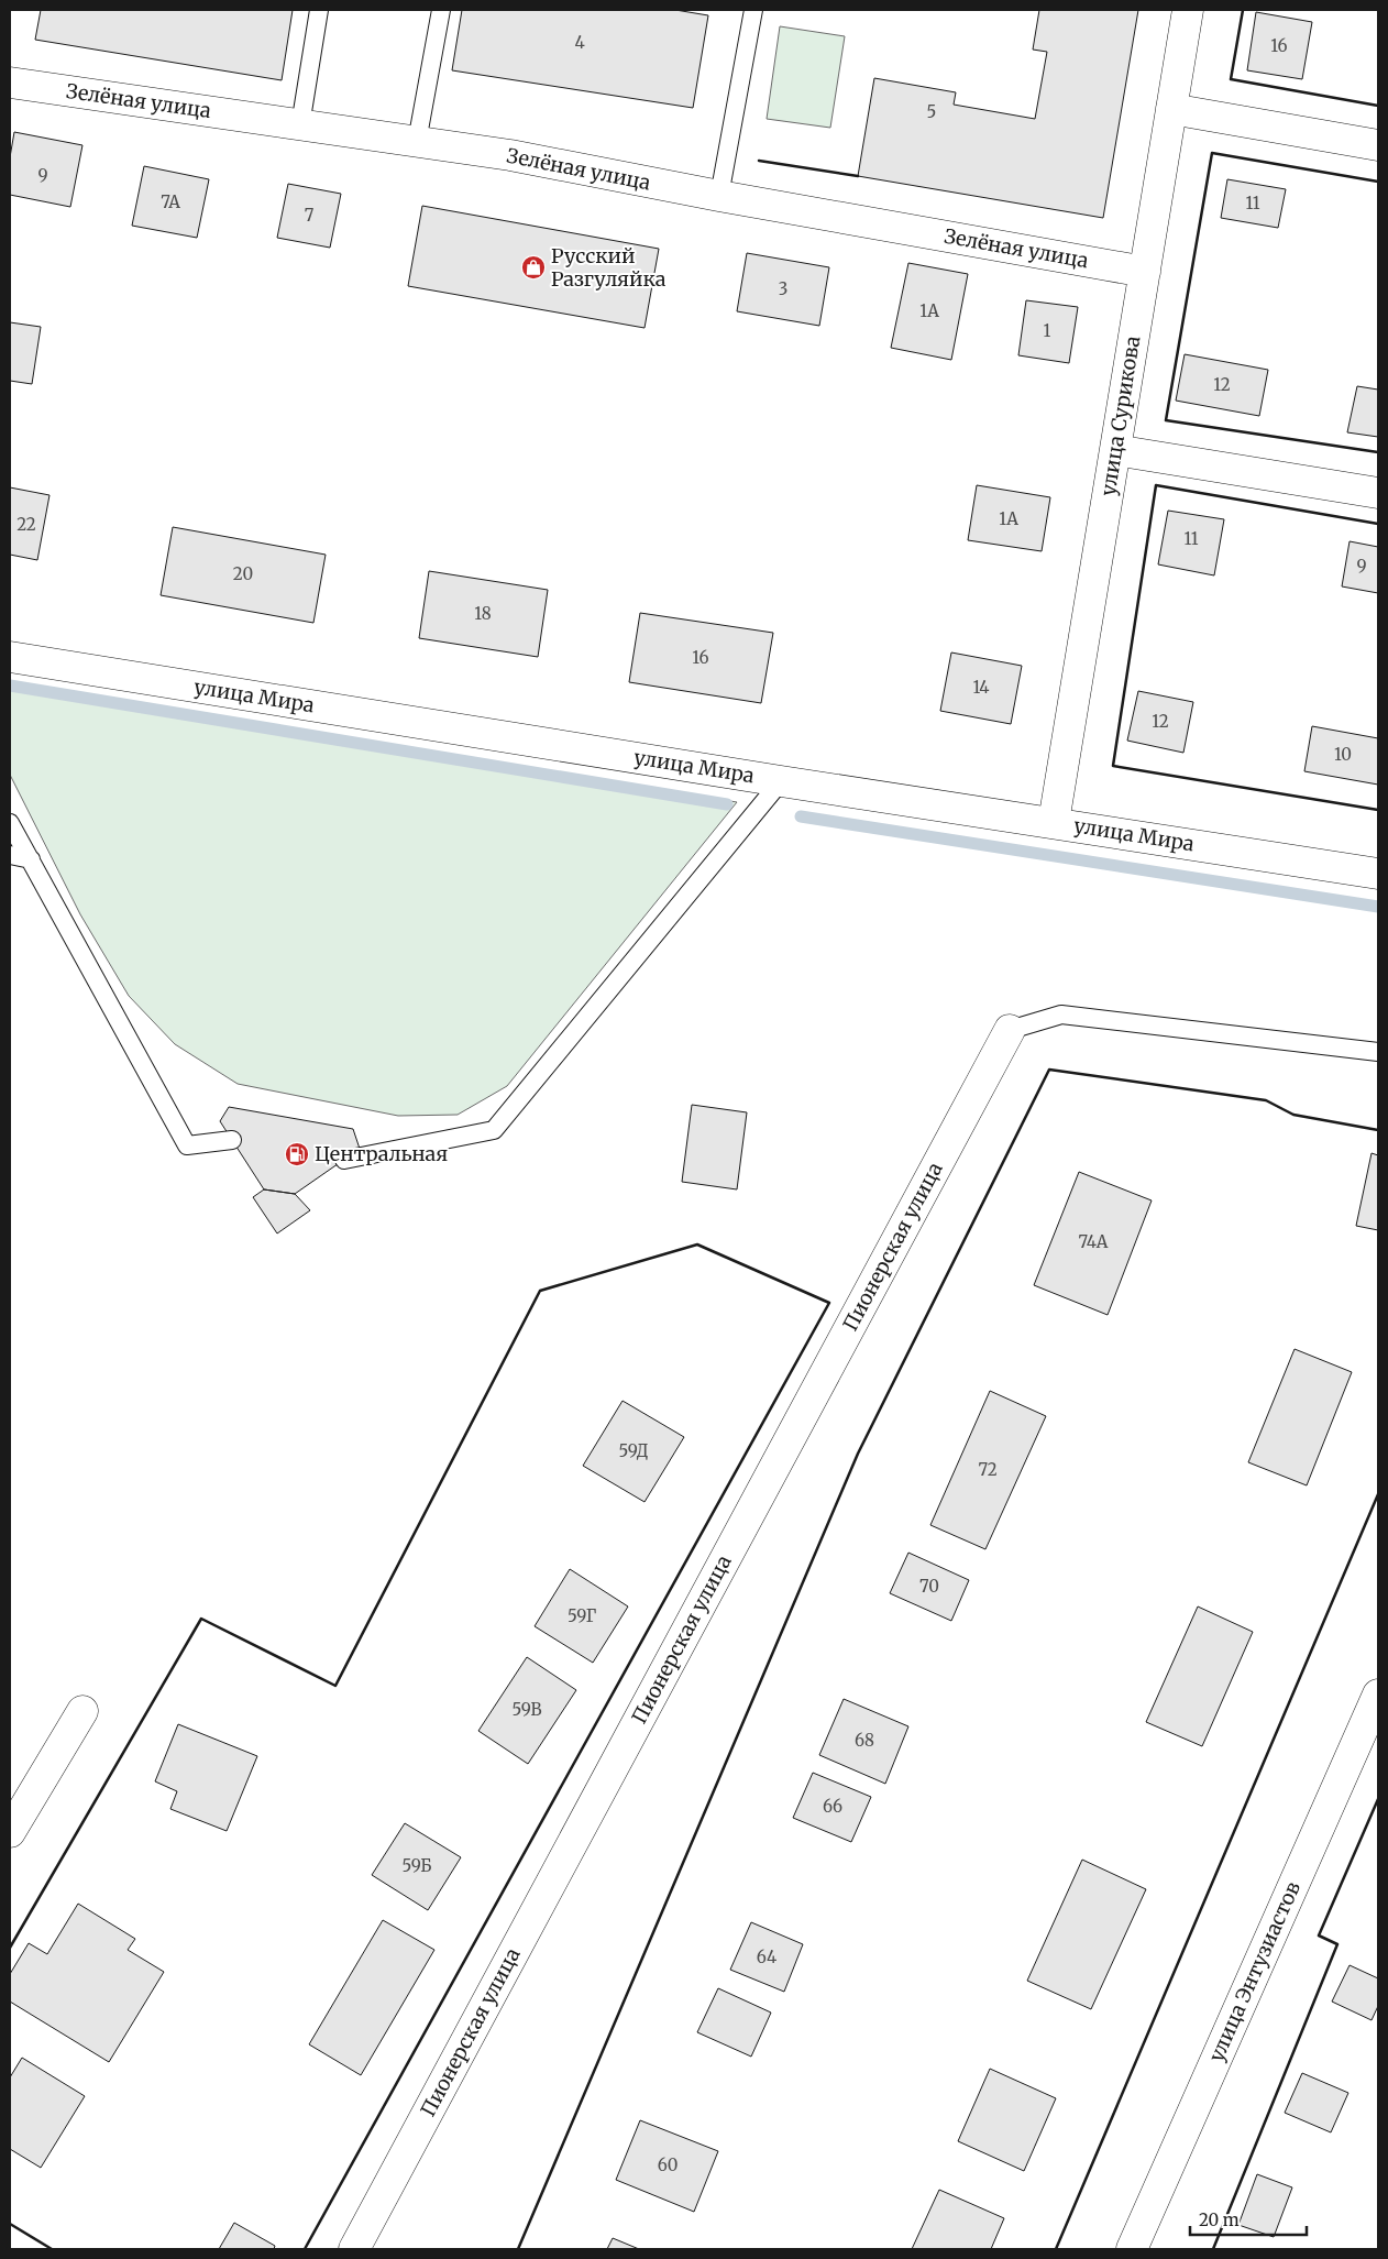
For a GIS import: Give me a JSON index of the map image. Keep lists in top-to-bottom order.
{
  "streets": {
    "street": [
      "Зелёная улица",
      "улица Сурикова",
      "улица Мира",
      "Пионерская улица",
      "улица Энтузиастов"
    ]
  },
  "crossings": [
    ["Зелёная улица", "улица Сурикова"],
    ["улица Сурикова", "улица Мира"]
  ],
  "places": {
    "shop": ["Русский Разгуляйка"],
    "fuel station": ["Центральная"]
  },
  "house_numbers": [
    "4",
    "16",
    "5",
    "9",
    "7А",
    "11",
    "7",
    "3",
    "1А",
    "1",
    "12",
    "1А",
    "22",
    "11",
    "9",
    "20",
    "18",
    "16",
    "14",
    "12",
    "10",
    "74А",
    "59Д",
    "72",
    "70",
    "59Г",
    "59В",
    "68",
    "66",
    "59Б",
    "64",
    "60"
  ],
  "scale_bar": "20 m"
}
